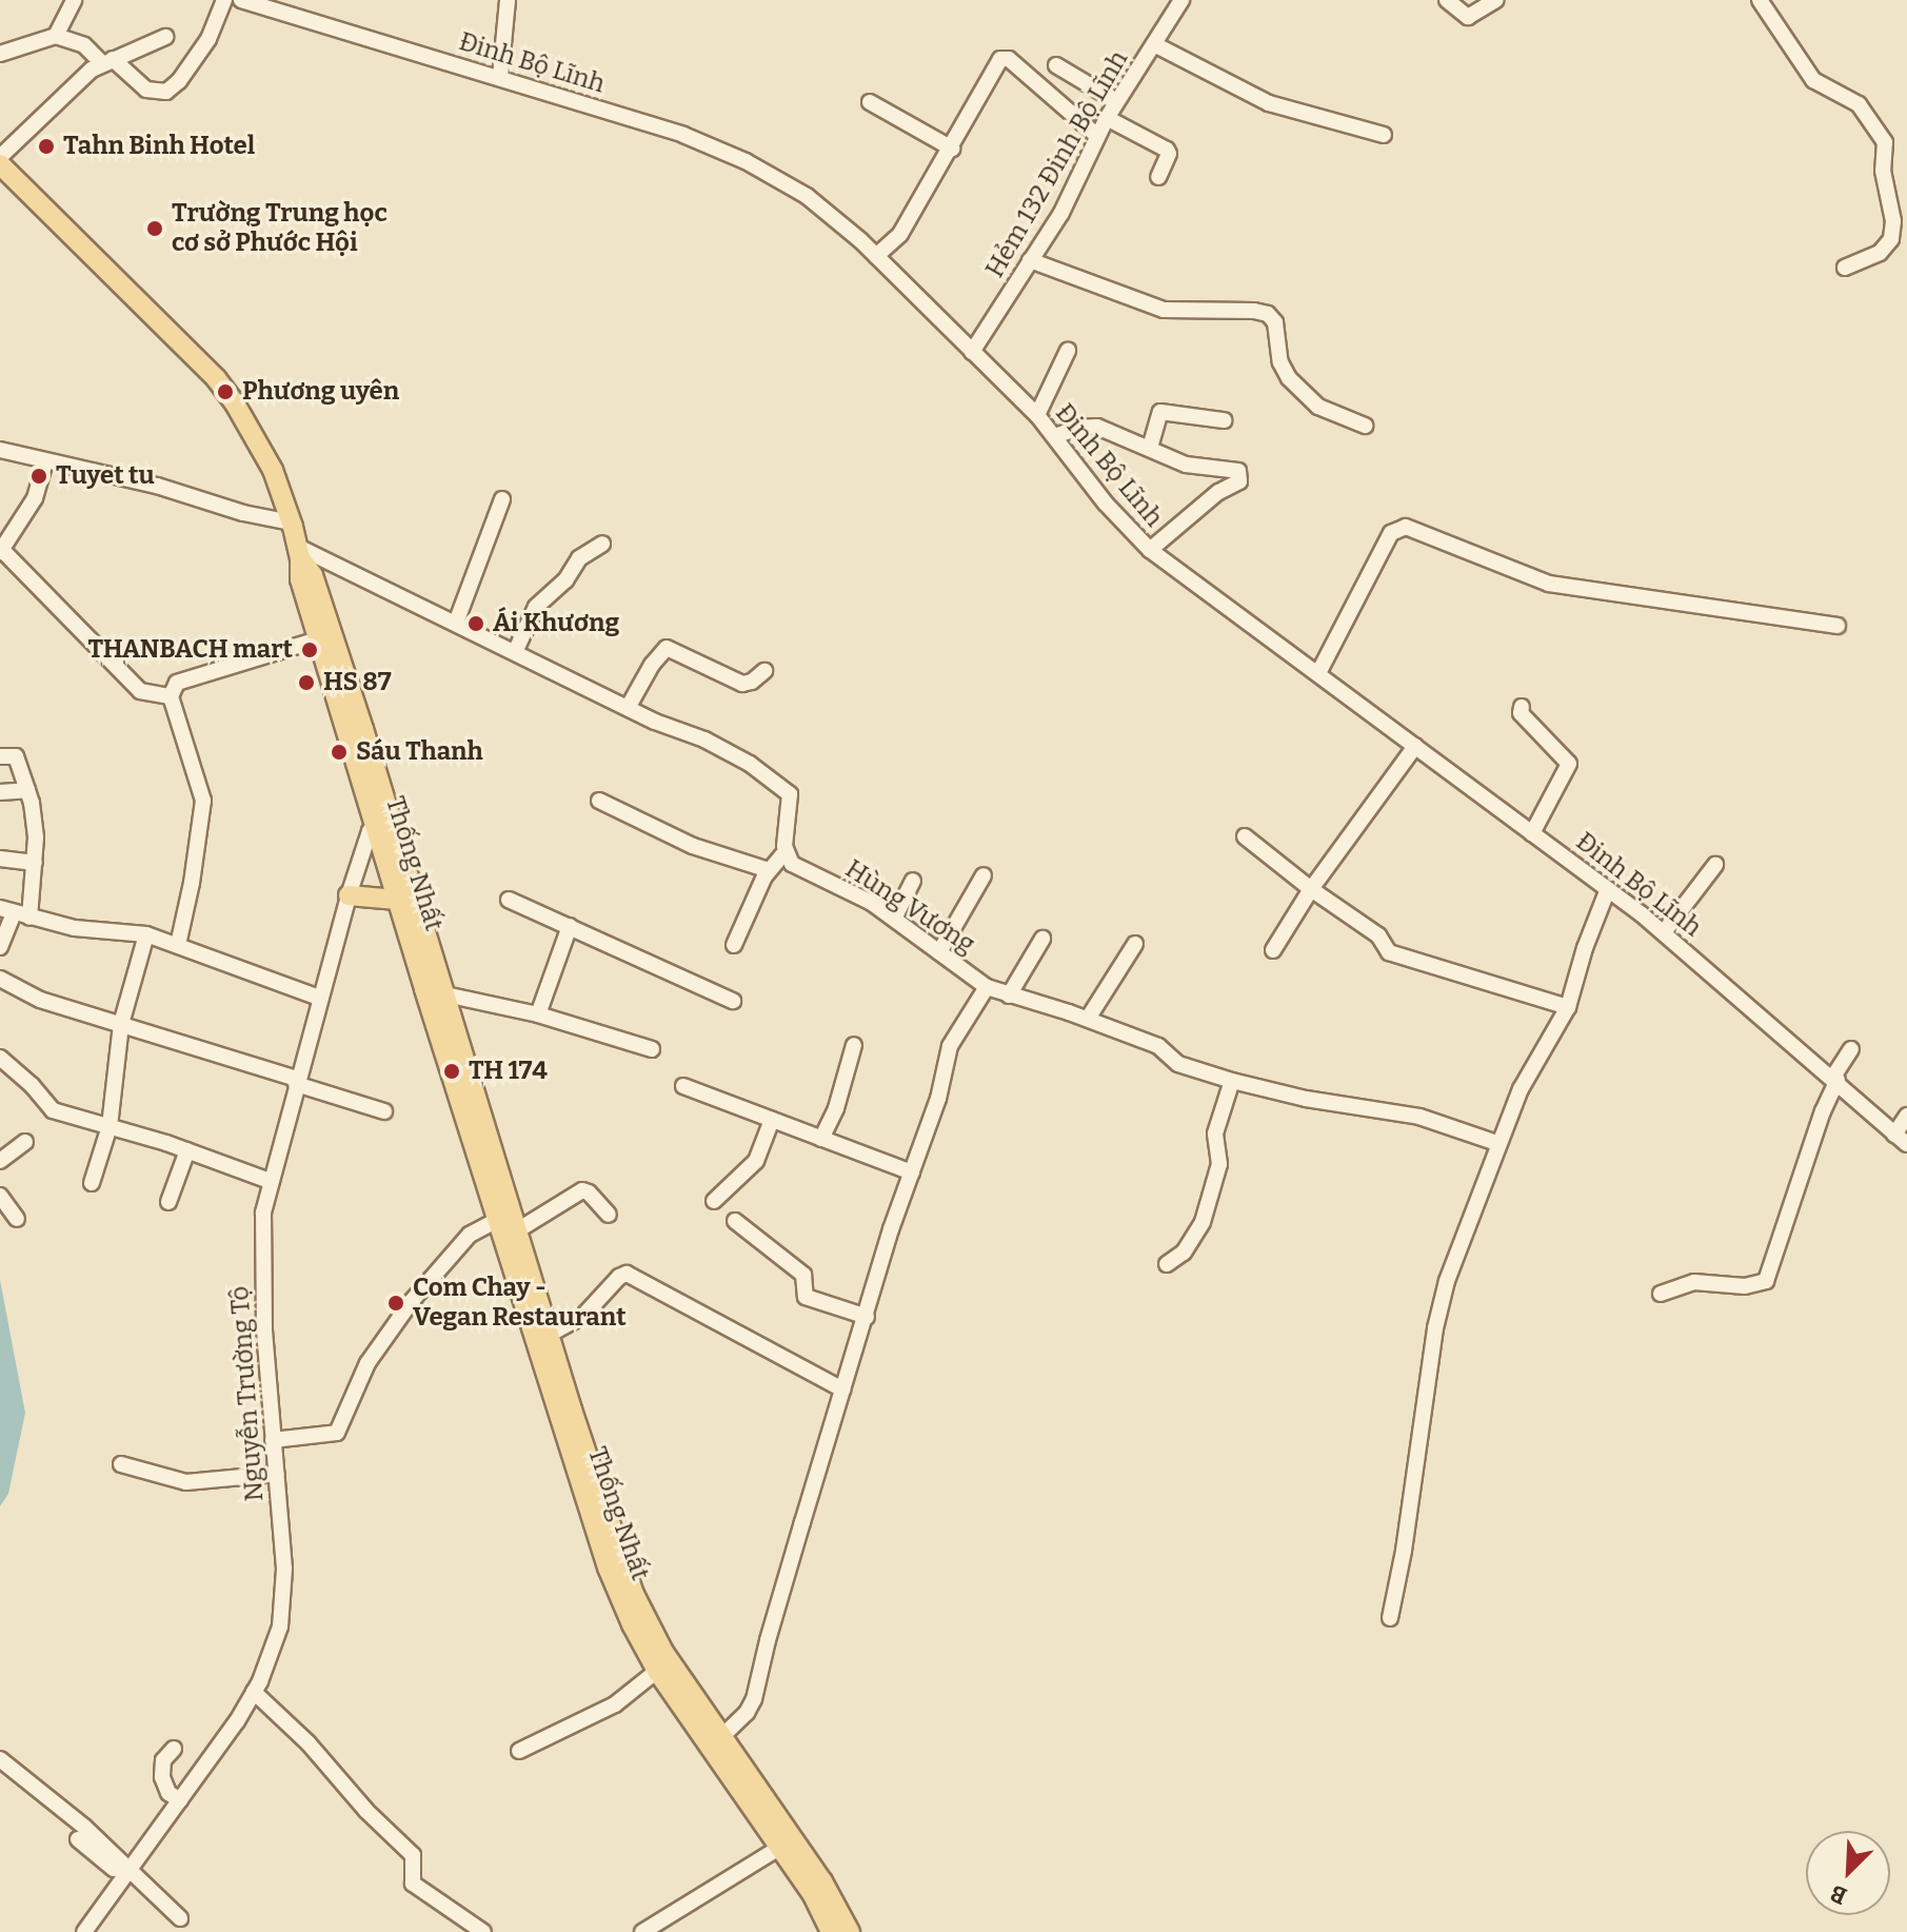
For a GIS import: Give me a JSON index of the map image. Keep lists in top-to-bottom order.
{
  "streets": {
    "main road": ["Thống Nhất"],
    "street": [
      "Đinh Bộ Lĩnh",
      "Hẻm 132 Đinh Bộ Lĩnh",
      "Hùng Vương",
      "Nguyễn Trường Tộ"
    ]
  },
  "crossings": [
    ["Đinh Bộ Lĩnh", "Hẻm 132 Đinh Bộ Lĩnh"],
    ["Thống Nhất", "Nguyễn Trường Tộ"]
  ],
  "places": [
    "Tahn Binh Hotel",
    "Trường Trung học cơ sở Phước Hội",
    "Phương uyên",
    "Tuyet tu",
    "Ái Khương",
    "THANBACH mart",
    "HS 87",
    "Sáu Thanh",
    "TH 174",
    "Com Chay - Vegan Restaurant"
  ],
  "north": "bottom left"
}
